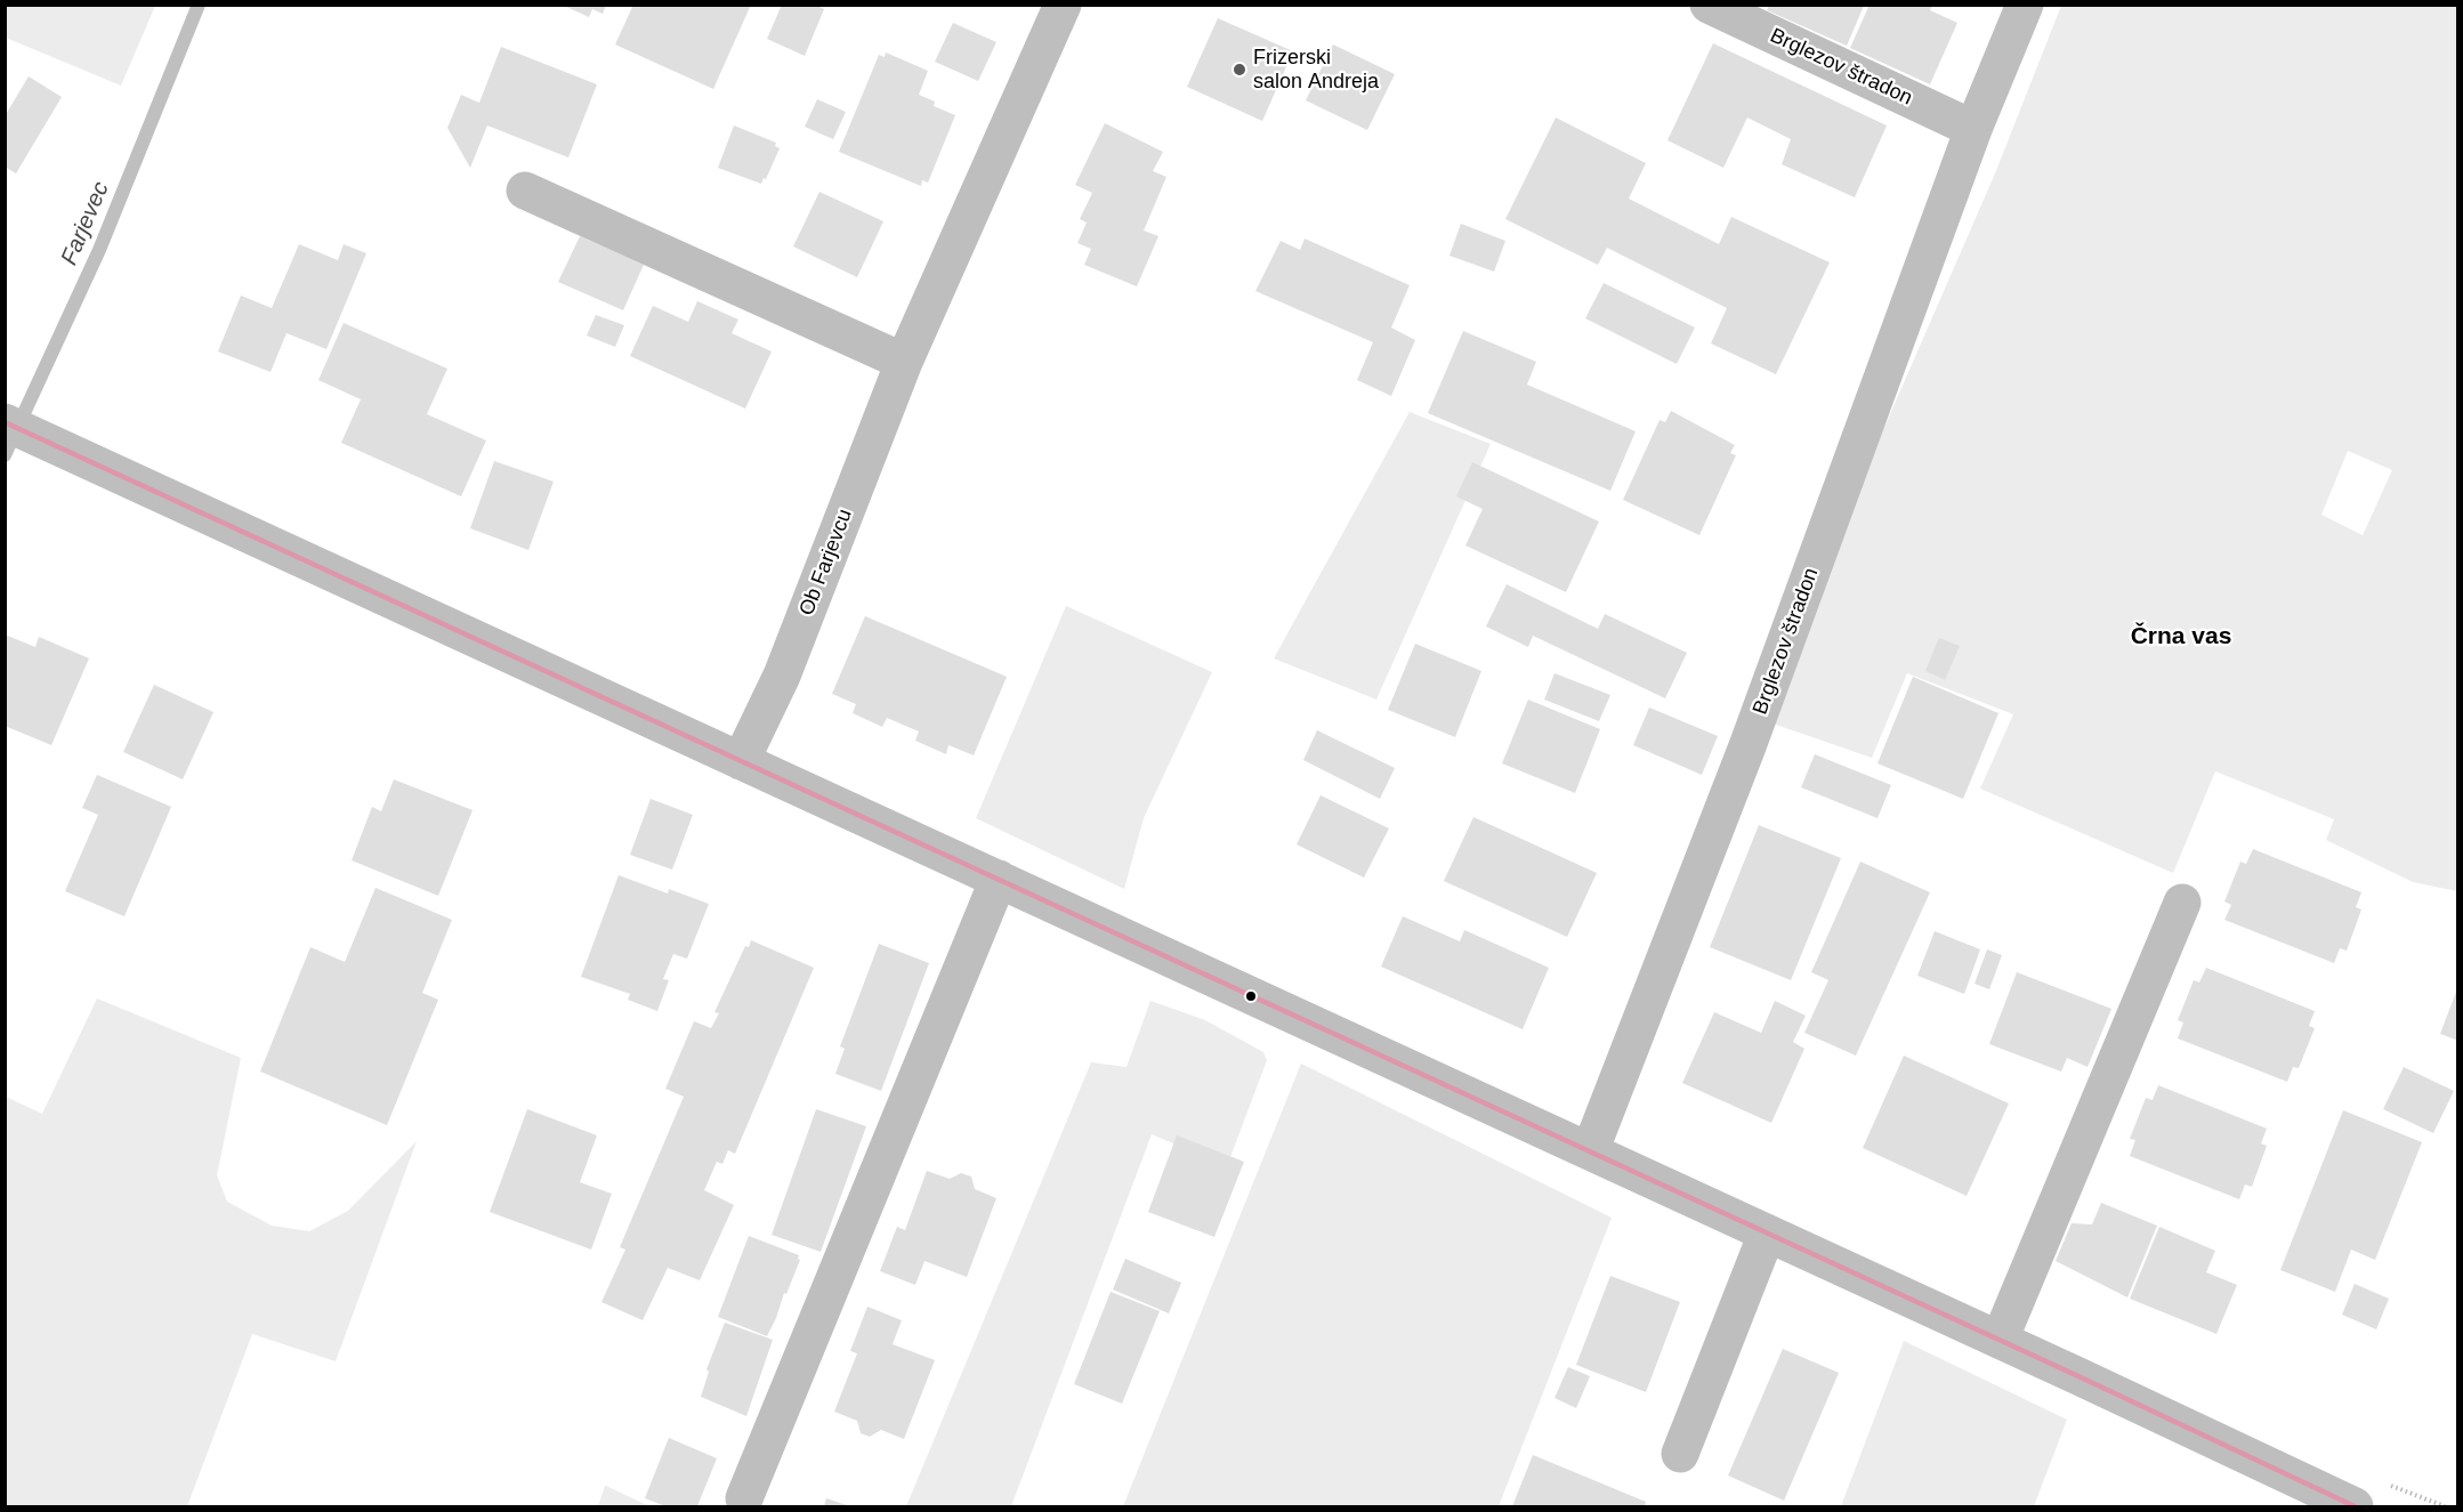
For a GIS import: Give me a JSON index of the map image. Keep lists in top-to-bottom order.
{
  "streets": {
    "street": ["Brglezov štradon", "Ob Farjevcu"]
  },
  "districts": ["Črna vas"],
  "water": ["Farjevec"],
  "places": ["Frizerski salon Andreja"]
}
